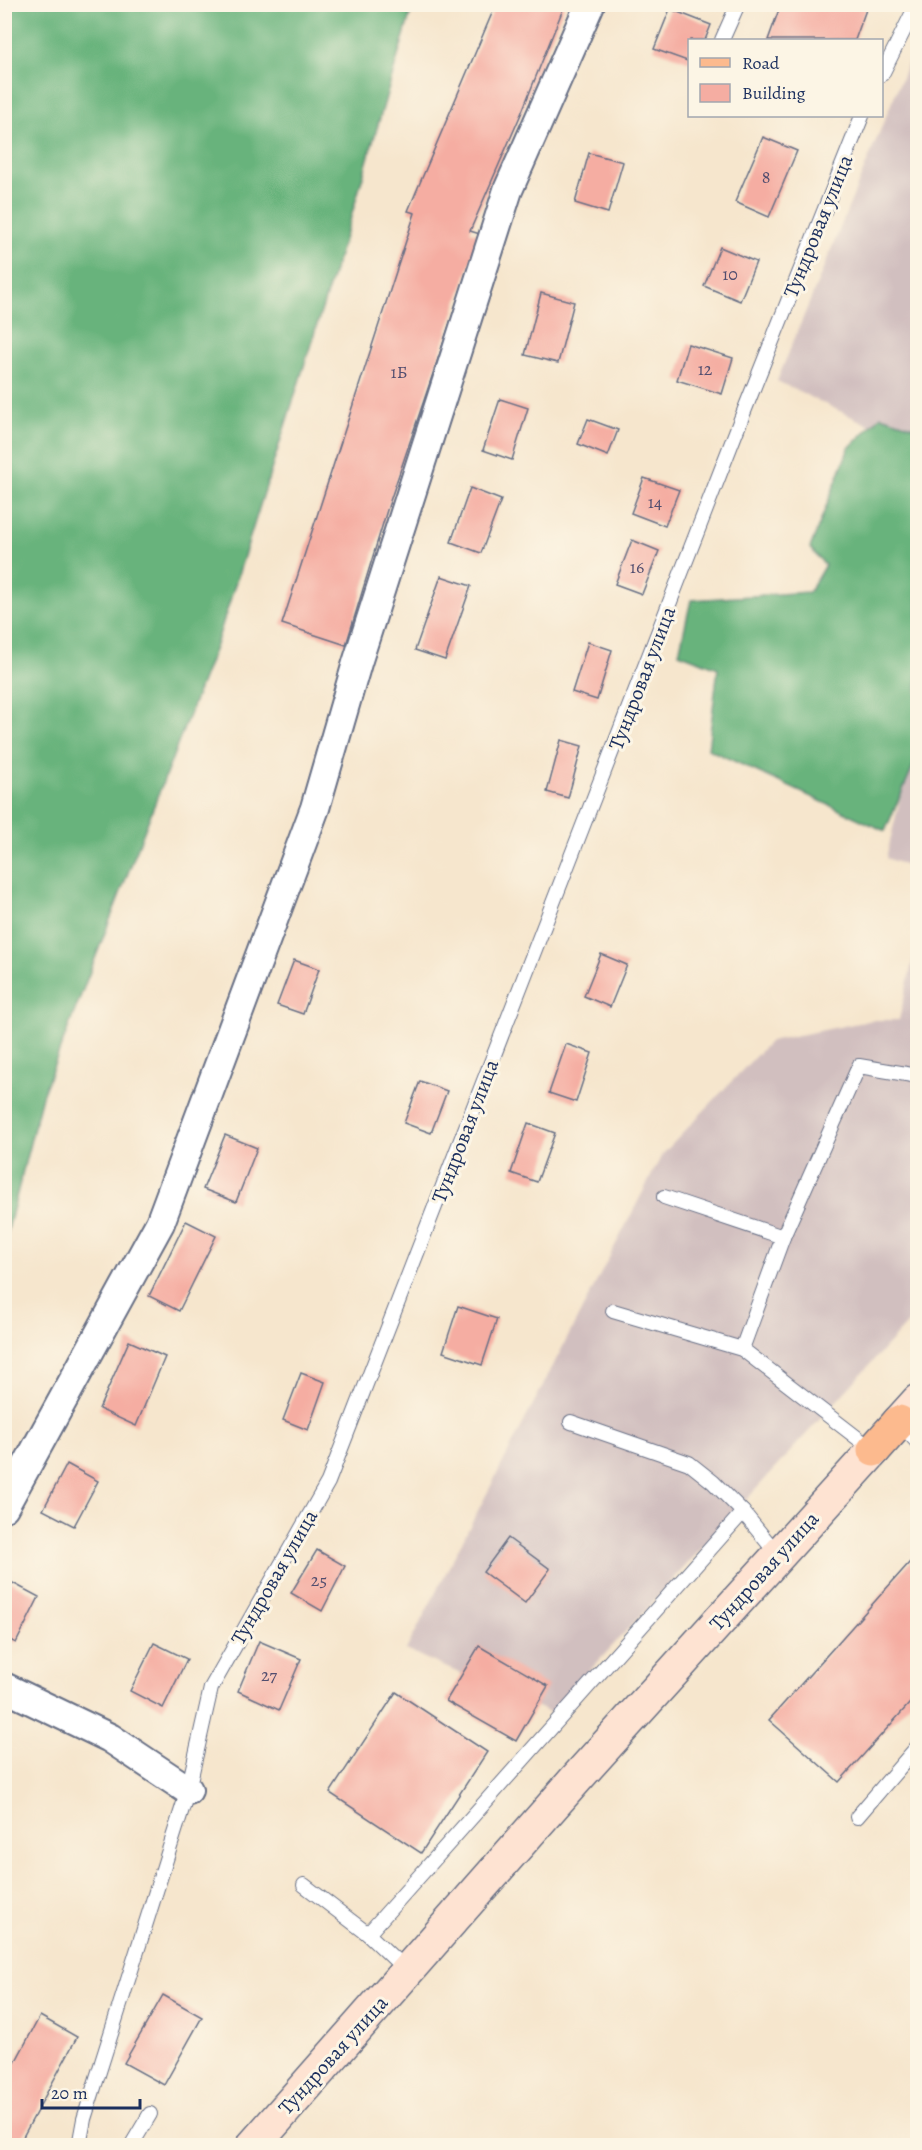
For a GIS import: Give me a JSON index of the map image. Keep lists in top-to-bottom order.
{
  "streets": {
    "main road": ["Тундровая улица"]
  },
  "house_numbers": [
    "8",
    "10",
    "12",
    "1Б",
    "14",
    "16",
    "25",
    "27"
  ],
  "legend": ["Road", "Building"],
  "scale_bar": "20 m"
}
